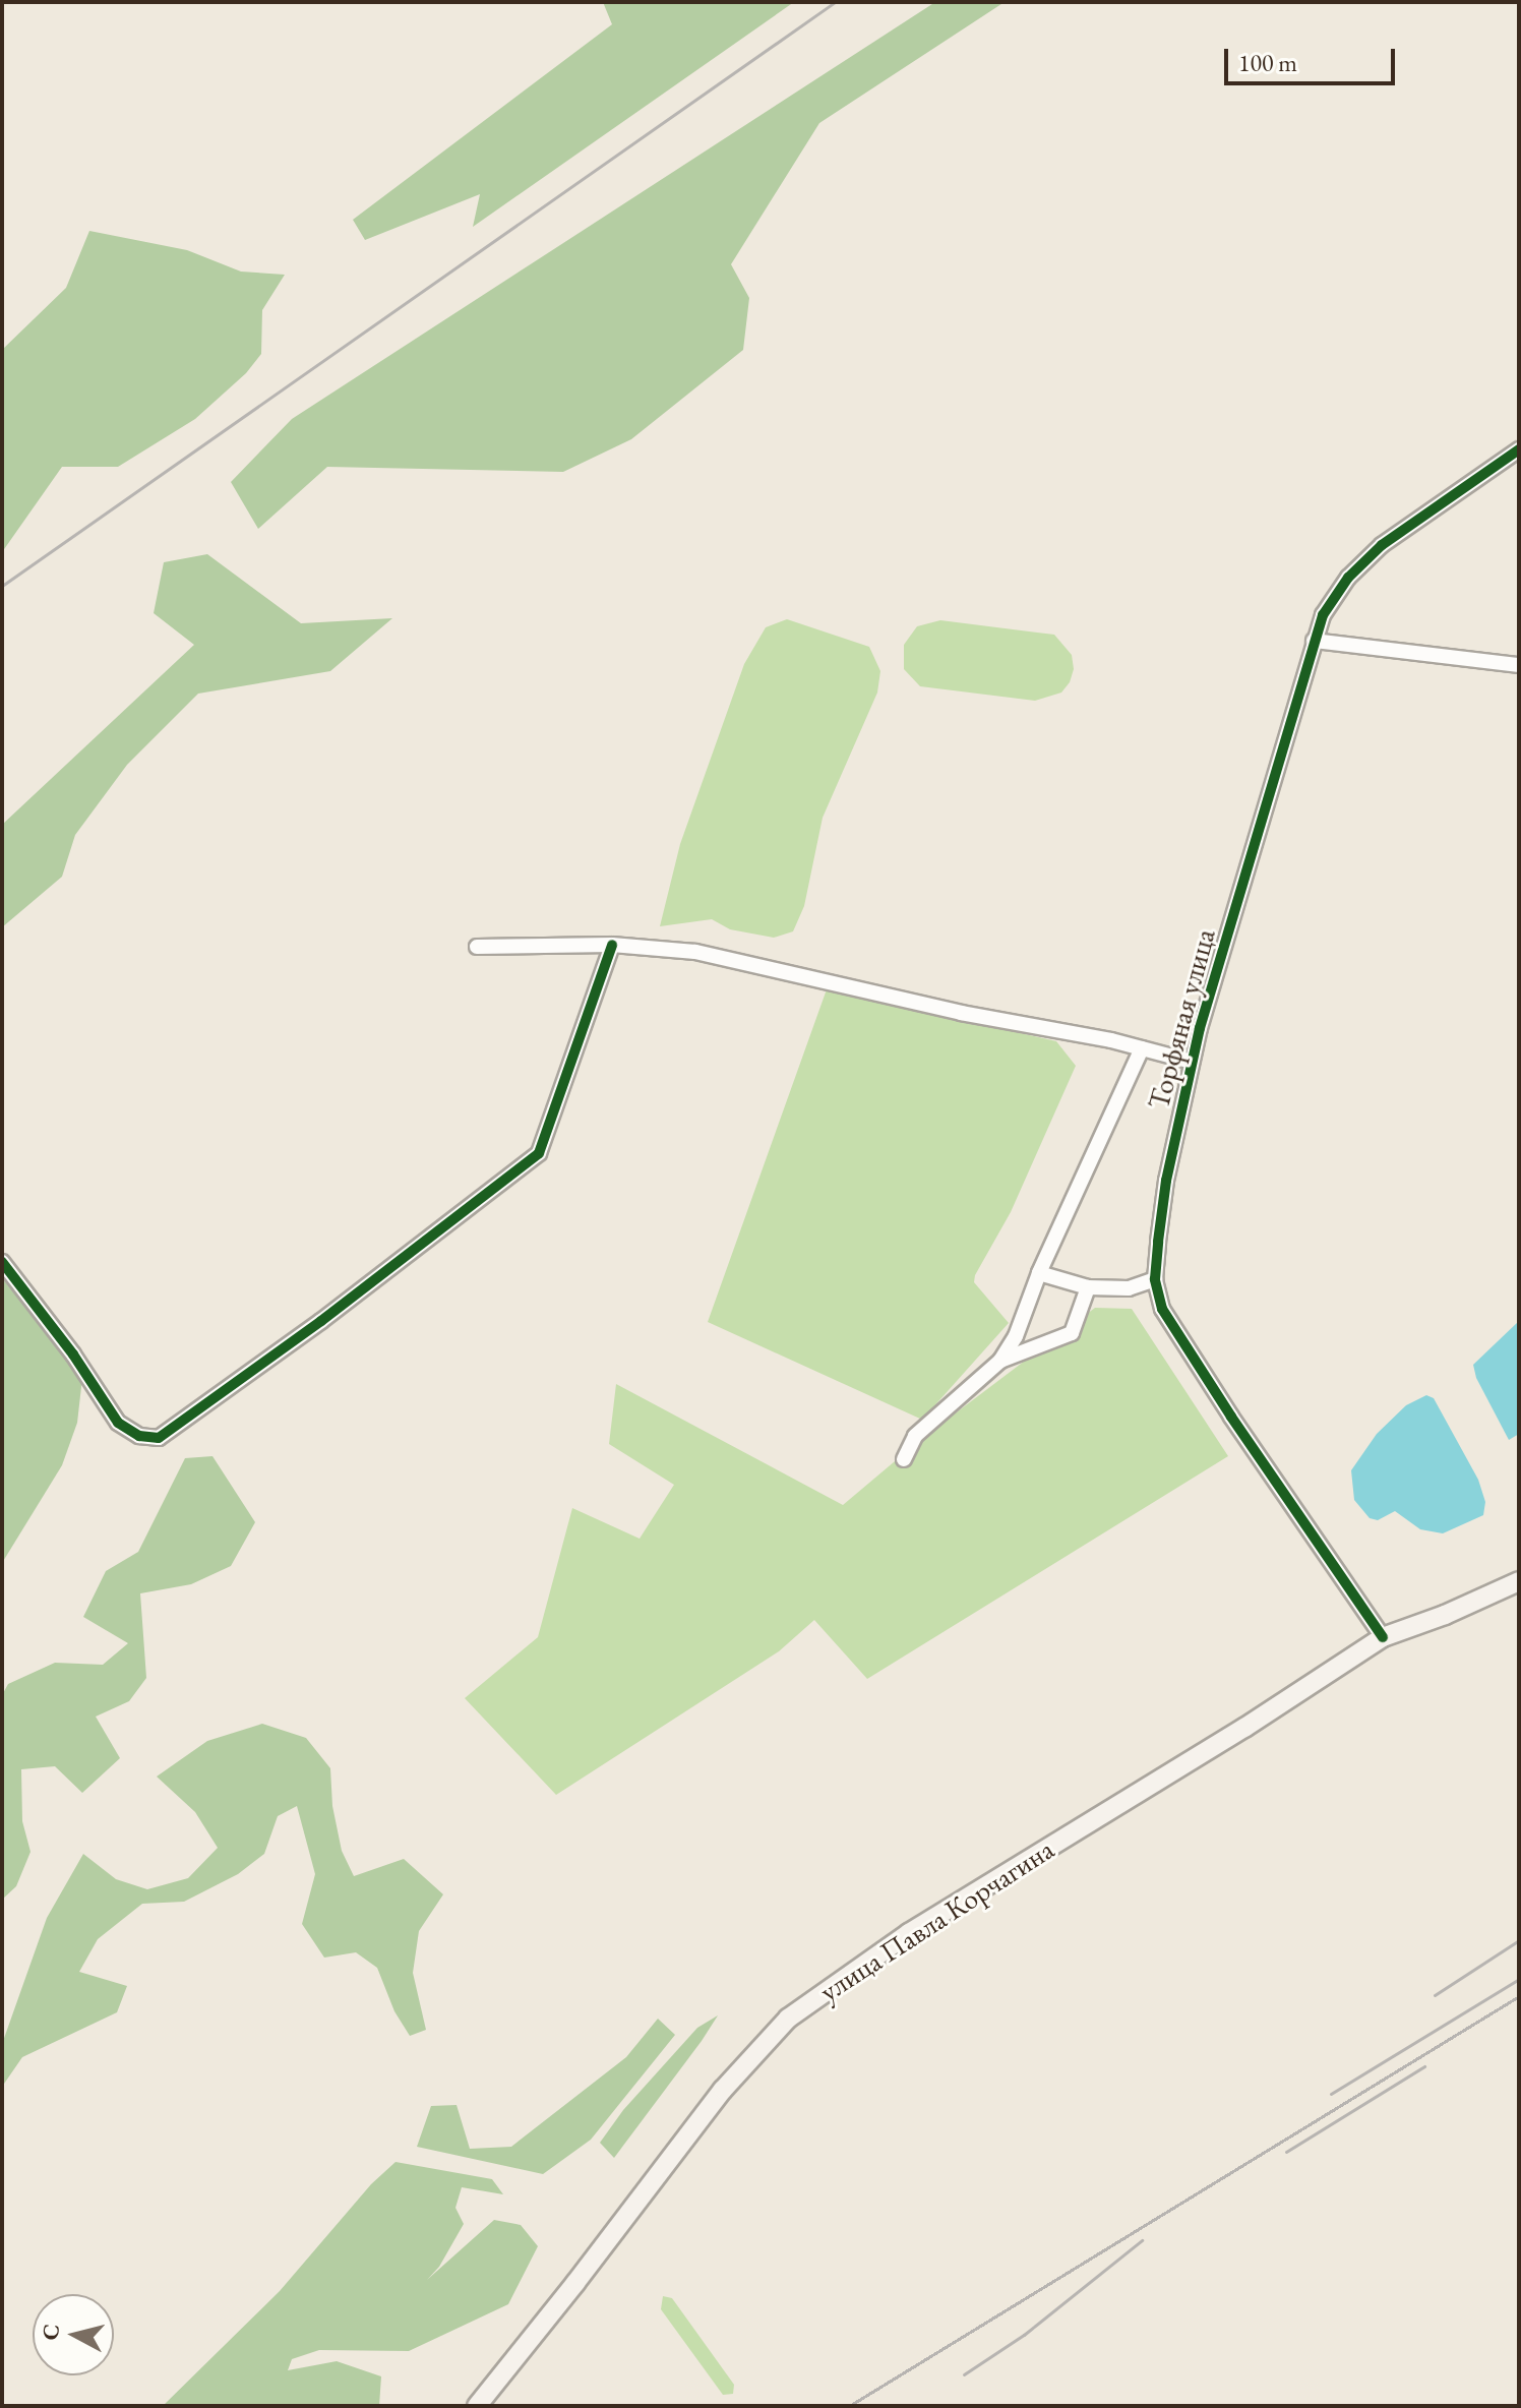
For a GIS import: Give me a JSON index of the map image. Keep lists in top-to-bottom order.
{
  "streets": {
    "main road": ["улица Павла Корчагина"],
    "street": ["Торфяная улица"]
  },
  "crossings": [
    ["Торфяная улица", "улица Павла Корчагина"]
  ],
  "scale_bar": "100 m",
  "north": "left"
}
